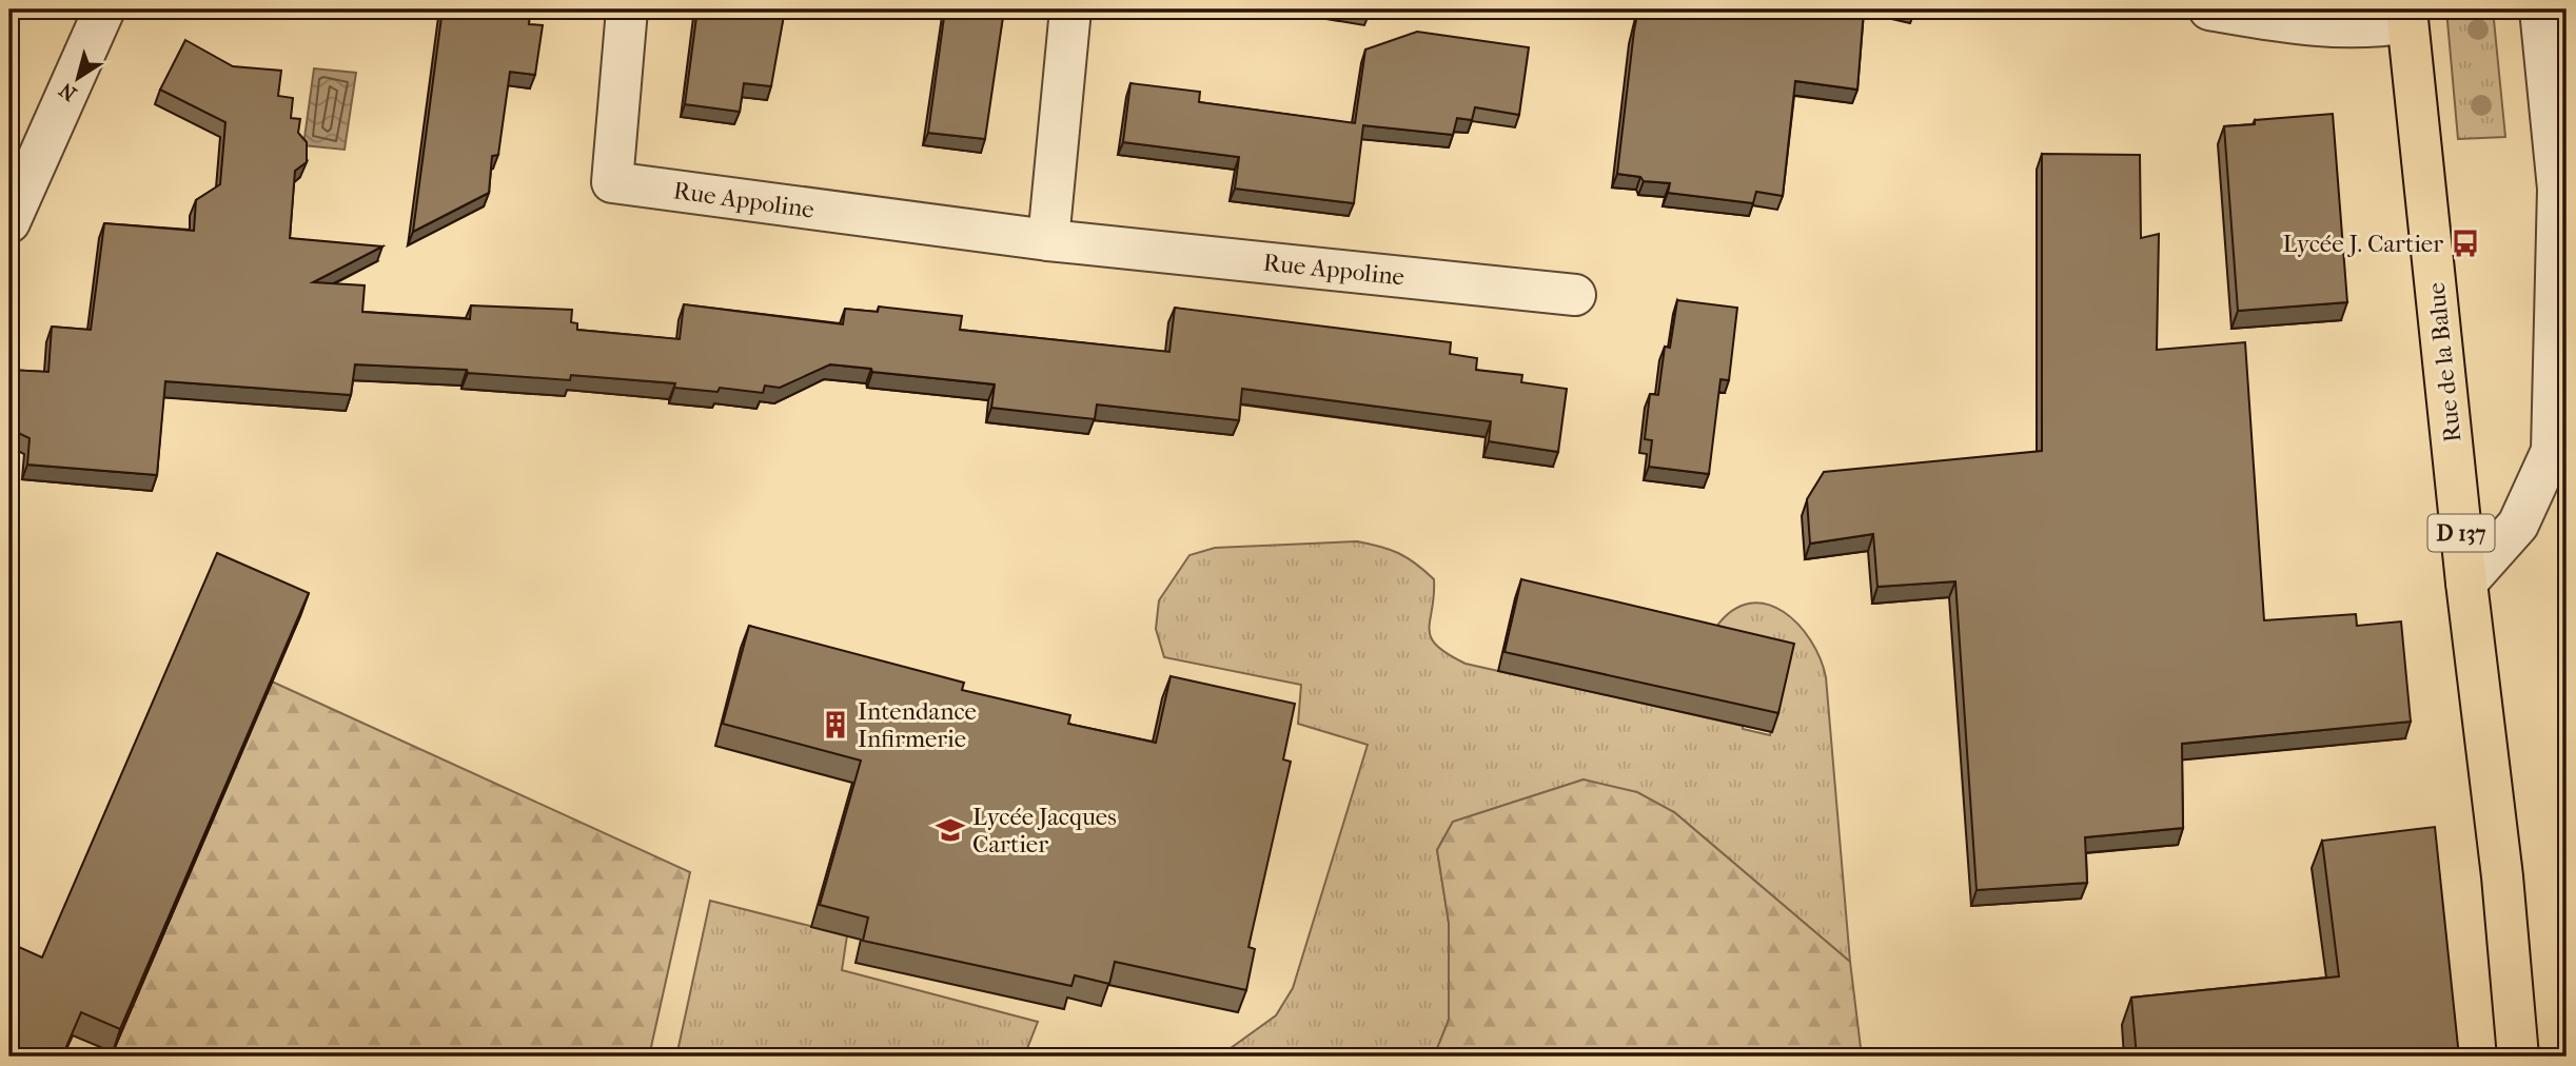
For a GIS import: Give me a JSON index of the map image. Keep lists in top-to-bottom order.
{
  "streets": {
    "main road": ["Rue de la Balue", "D 137"],
    "street": ["Rue Appoline"]
  },
  "places": {
    "bus stop": ["Lycée J. Cartier"],
    "building": ["Intendance Infirmerie"],
    "school or university": ["Lycée Jacques Cartier"]
  },
  "north": "bottom left"
}
